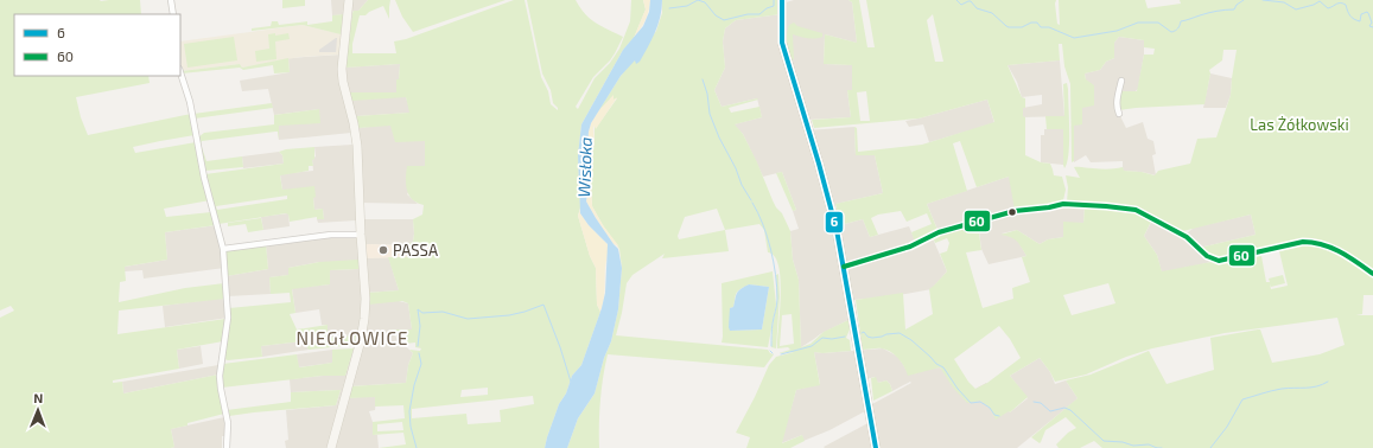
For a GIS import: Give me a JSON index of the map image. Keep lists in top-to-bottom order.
{
  "districts": ["NIEGŁOWICE"],
  "water": ["Wisłoka"],
  "parks": ["Las Żółkowski"],
  "places": ["PASSA"],
  "lines": ["transit line 6", "transit line 60"],
  "legend": ["6", "60"],
  "north": "top"
}
